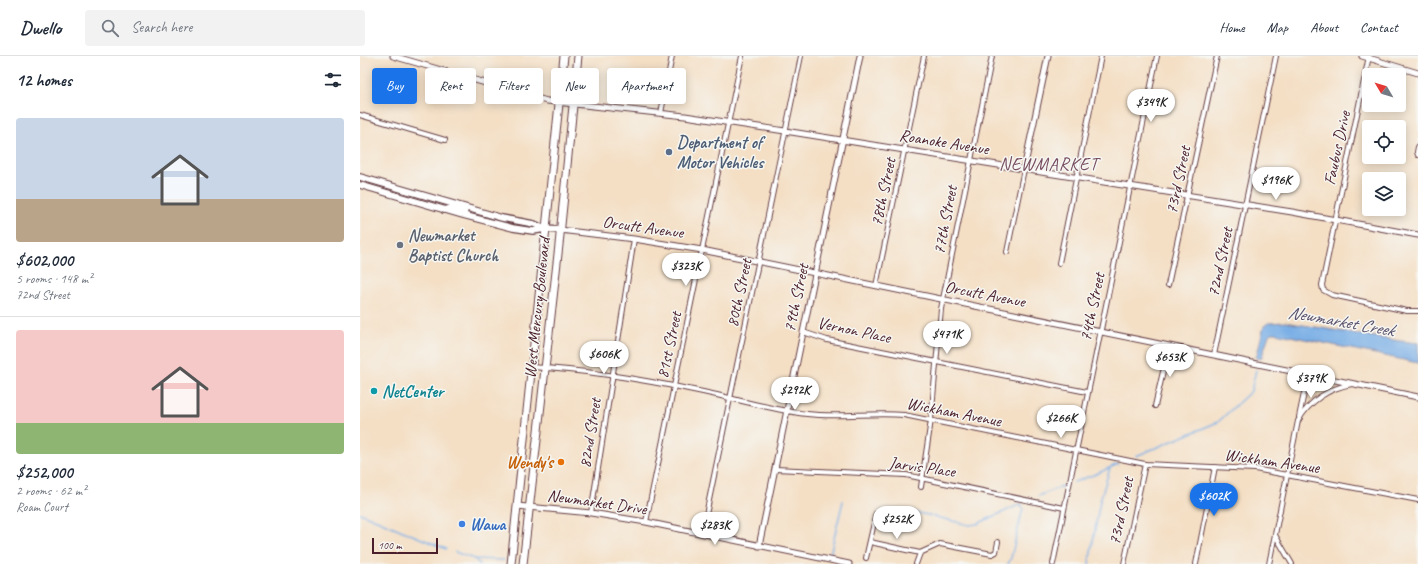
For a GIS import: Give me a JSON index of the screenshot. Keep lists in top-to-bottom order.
{
  "streets": {
    "highway": ["West Mercury Boulevard"],
    "main road": ["Orcutt Avenue"],
    "street": [
      "Roanoke Avenue",
      "Faubus Drive",
      "73rd Street",
      "78th Street",
      "77th Street",
      "72nd Street",
      "80th Street",
      "79th Street",
      "74th Street",
      "Vernon Place",
      "81st Street",
      "Wickham Avenue",
      "82nd Street",
      "Jarvis Place",
      "Newmarket Drive"
    ]
  },
  "crossings": [
    ["Roanoke Avenue", "Faubus Drive"],
    ["Roanoke Avenue", "73rd Street"],
    ["Roanoke Avenue", "78th Street"],
    ["Roanoke Avenue", "77th Street"],
    ["Roanoke Avenue", "72nd Street"],
    ["Roanoke Avenue", "80th Street"],
    ["Roanoke Avenue", "79th Street"],
    ["Roanoke Avenue", "74th Street"],
    ["Roanoke Avenue", "West Mercury Boulevard"],
    ["Roanoke Avenue", "81st Street"],
    ["73rd Street", "Wickham Avenue"],
    ["78th Street", "Orcutt Avenue"],
    ["77th Street", "Orcutt Avenue"],
    ["77th Street", "Vernon Place"],
    ["77th Street", "Wickham Avenue"],
    ["77th Street", "Jarvis Place"],
    ["Orcutt Avenue", "72nd Street"],
    ["Orcutt Avenue", "80th Street"],
    ["Orcutt Avenue", "79th Street"],
    ["Orcutt Avenue", "74th Street"],
    ["Orcutt Avenue", "West Mercury Boulevard"],
    ["Orcutt Avenue", "81st Street"],
    ["Orcutt Avenue", "82nd Street"],
    ["80th Street", "Wickham Avenue"],
    ["80th Street", "Newmarket Drive"],
    ["79th Street", "Vernon Place"],
    ["79th Street", "Wickham Avenue"],
    ["79th Street", "Jarvis Place"],
    ["79th Street", "Newmarket Drive"],
    ["74th Street", "Vernon Place"],
    ["74th Street", "Wickham Avenue"],
    ["74th Street", "Jarvis Place"],
    ["West Mercury Boulevard", "Wickham Avenue"],
    ["West Mercury Boulevard", "Newmarket Drive"],
    ["81st Street", "Wickham Avenue"],
    ["81st Street", "Newmarket Drive"],
    ["Wickham Avenue", "82nd Street"],
    ["82nd Street", "Newmarket Drive"]
  ],
  "districts": ["NEWMARKET"],
  "water": ["Newmarket Creek"],
  "places": [
    "Department of Motor Vehicles",
    "Newmarket Baptist Church",
    "NetCenter",
    "Wendy's",
    "Wawa"
  ],
  "scale_bar": "100 m",
  "north": "top left",
  "page": {
    "header": "Dwello",
    "search": "Search here",
    "nav": [
      "Home",
      "Map",
      "About",
      "Contact"
    ],
    "heading": "12 homes",
    "chip": [
      "Buy",
      "Rent",
      "Filters",
      "New",
      "Apartment"
    ],
    "price": [
      "$349K",
      "$196K",
      "$323K",
      "$471K",
      "$606K",
      "$653K",
      "$379K",
      "$292K",
      "$266K",
      "$602K",
      "$252K",
      "$283K"
    ],
    "list": [
      {
        "name": "$602,000",
        "note": "5 rooms · 148 m² · 72nd Street"
      },
      {
        "name": "$252,000",
        "note": "2 rooms · 62 m² · Roam Court"
      }
    ],
    "scale": "100 m"
  }
}
